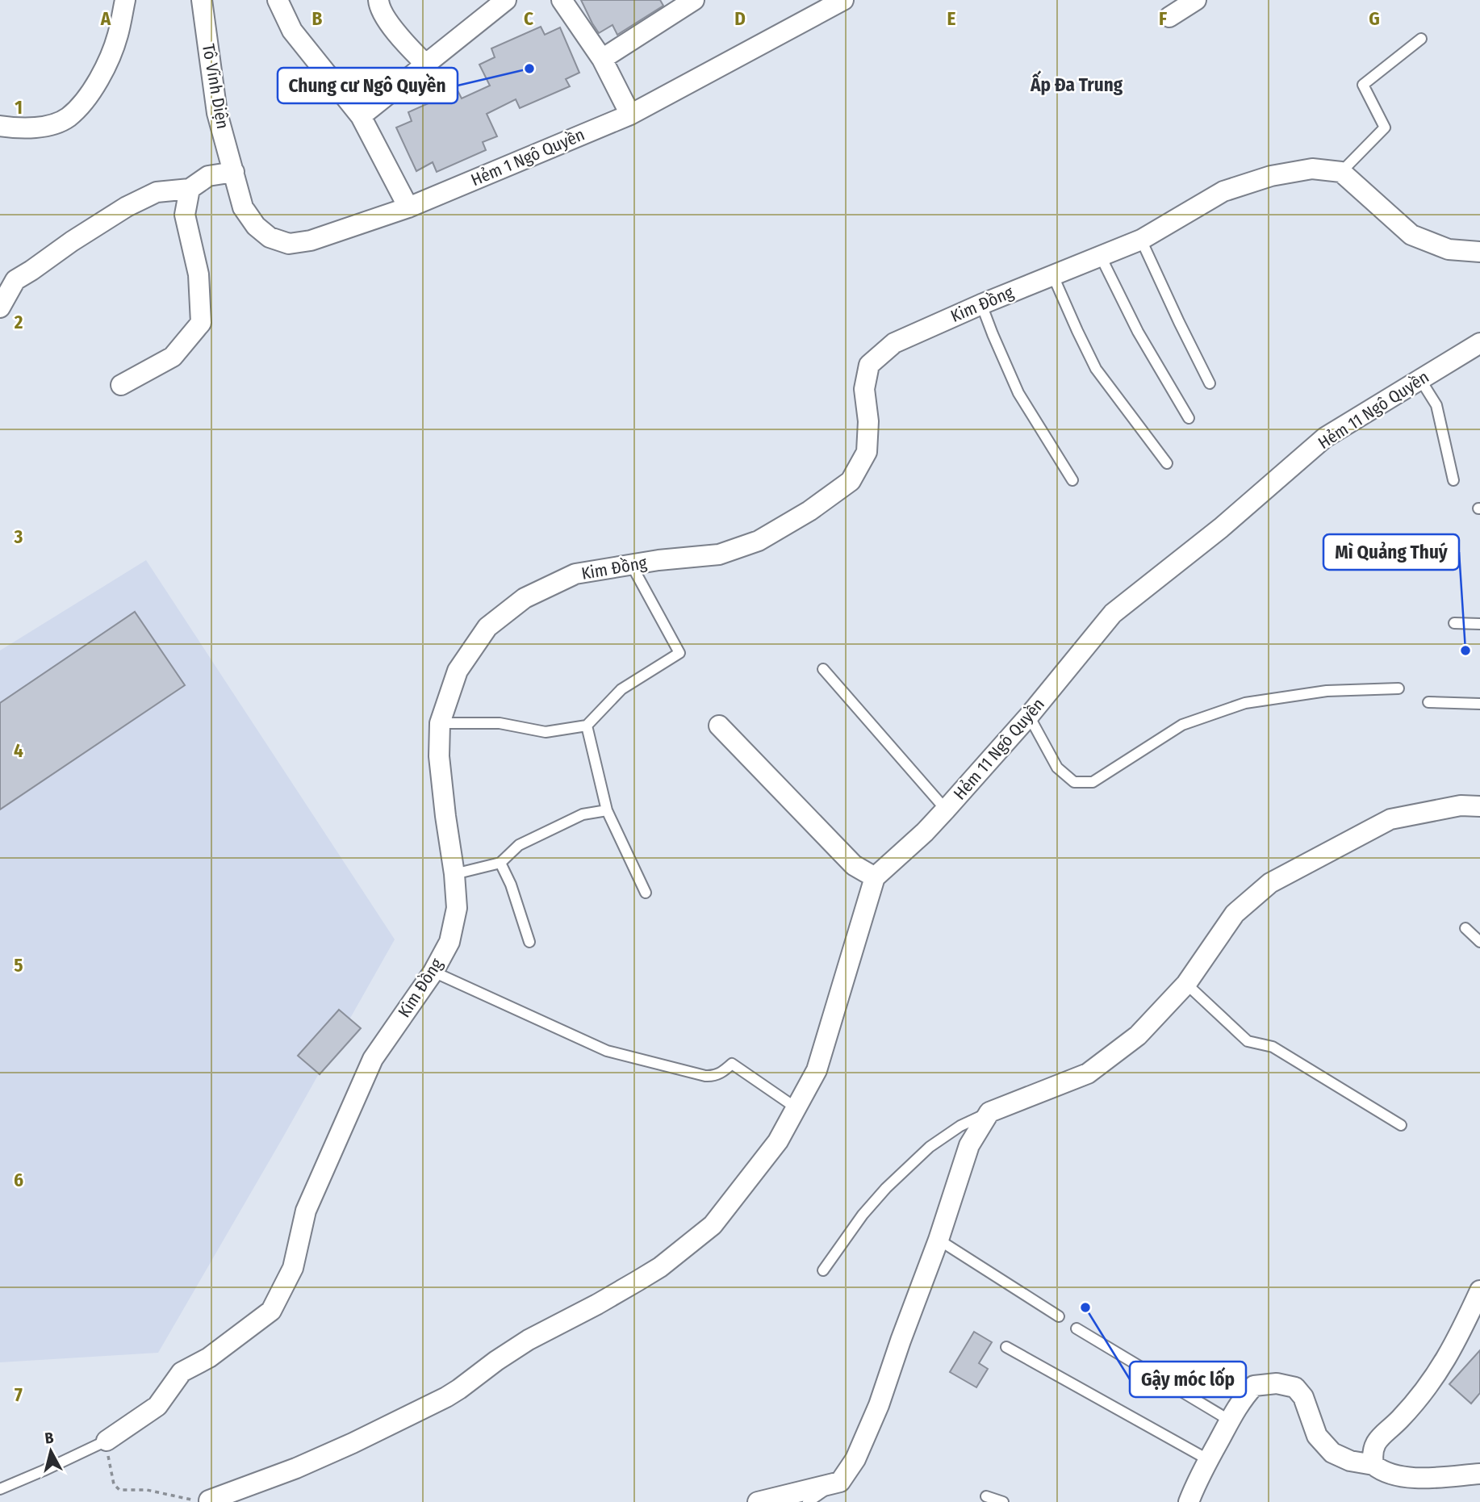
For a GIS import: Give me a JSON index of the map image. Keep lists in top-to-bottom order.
{
  "streets": {
    "street": [
      "Tô Vĩnh Diện",
      "Hẻm 1 Ngô Quyền",
      "Kim Đồng",
      "Hẻm 11 Ngô Quyền"
    ]
  },
  "crossings": [
    ["Tô Vĩnh Diện", "Hẻm 1 Ngô Quyền"]
  ],
  "districts": ["Ấp Đa Trung"],
  "places": ["Chung cư Ngô Quyền", "Mì Quảng Thuý", "Gậy móc lốp"],
  "north": "top",
  "grid": {
    "columns": [
      "A",
      "B",
      "C",
      "D",
      "E",
      "F",
      "G"
    ],
    "rows": [
      "1",
      "2",
      "3",
      "4",
      "5",
      "6",
      "7"
    ]
  }
}
